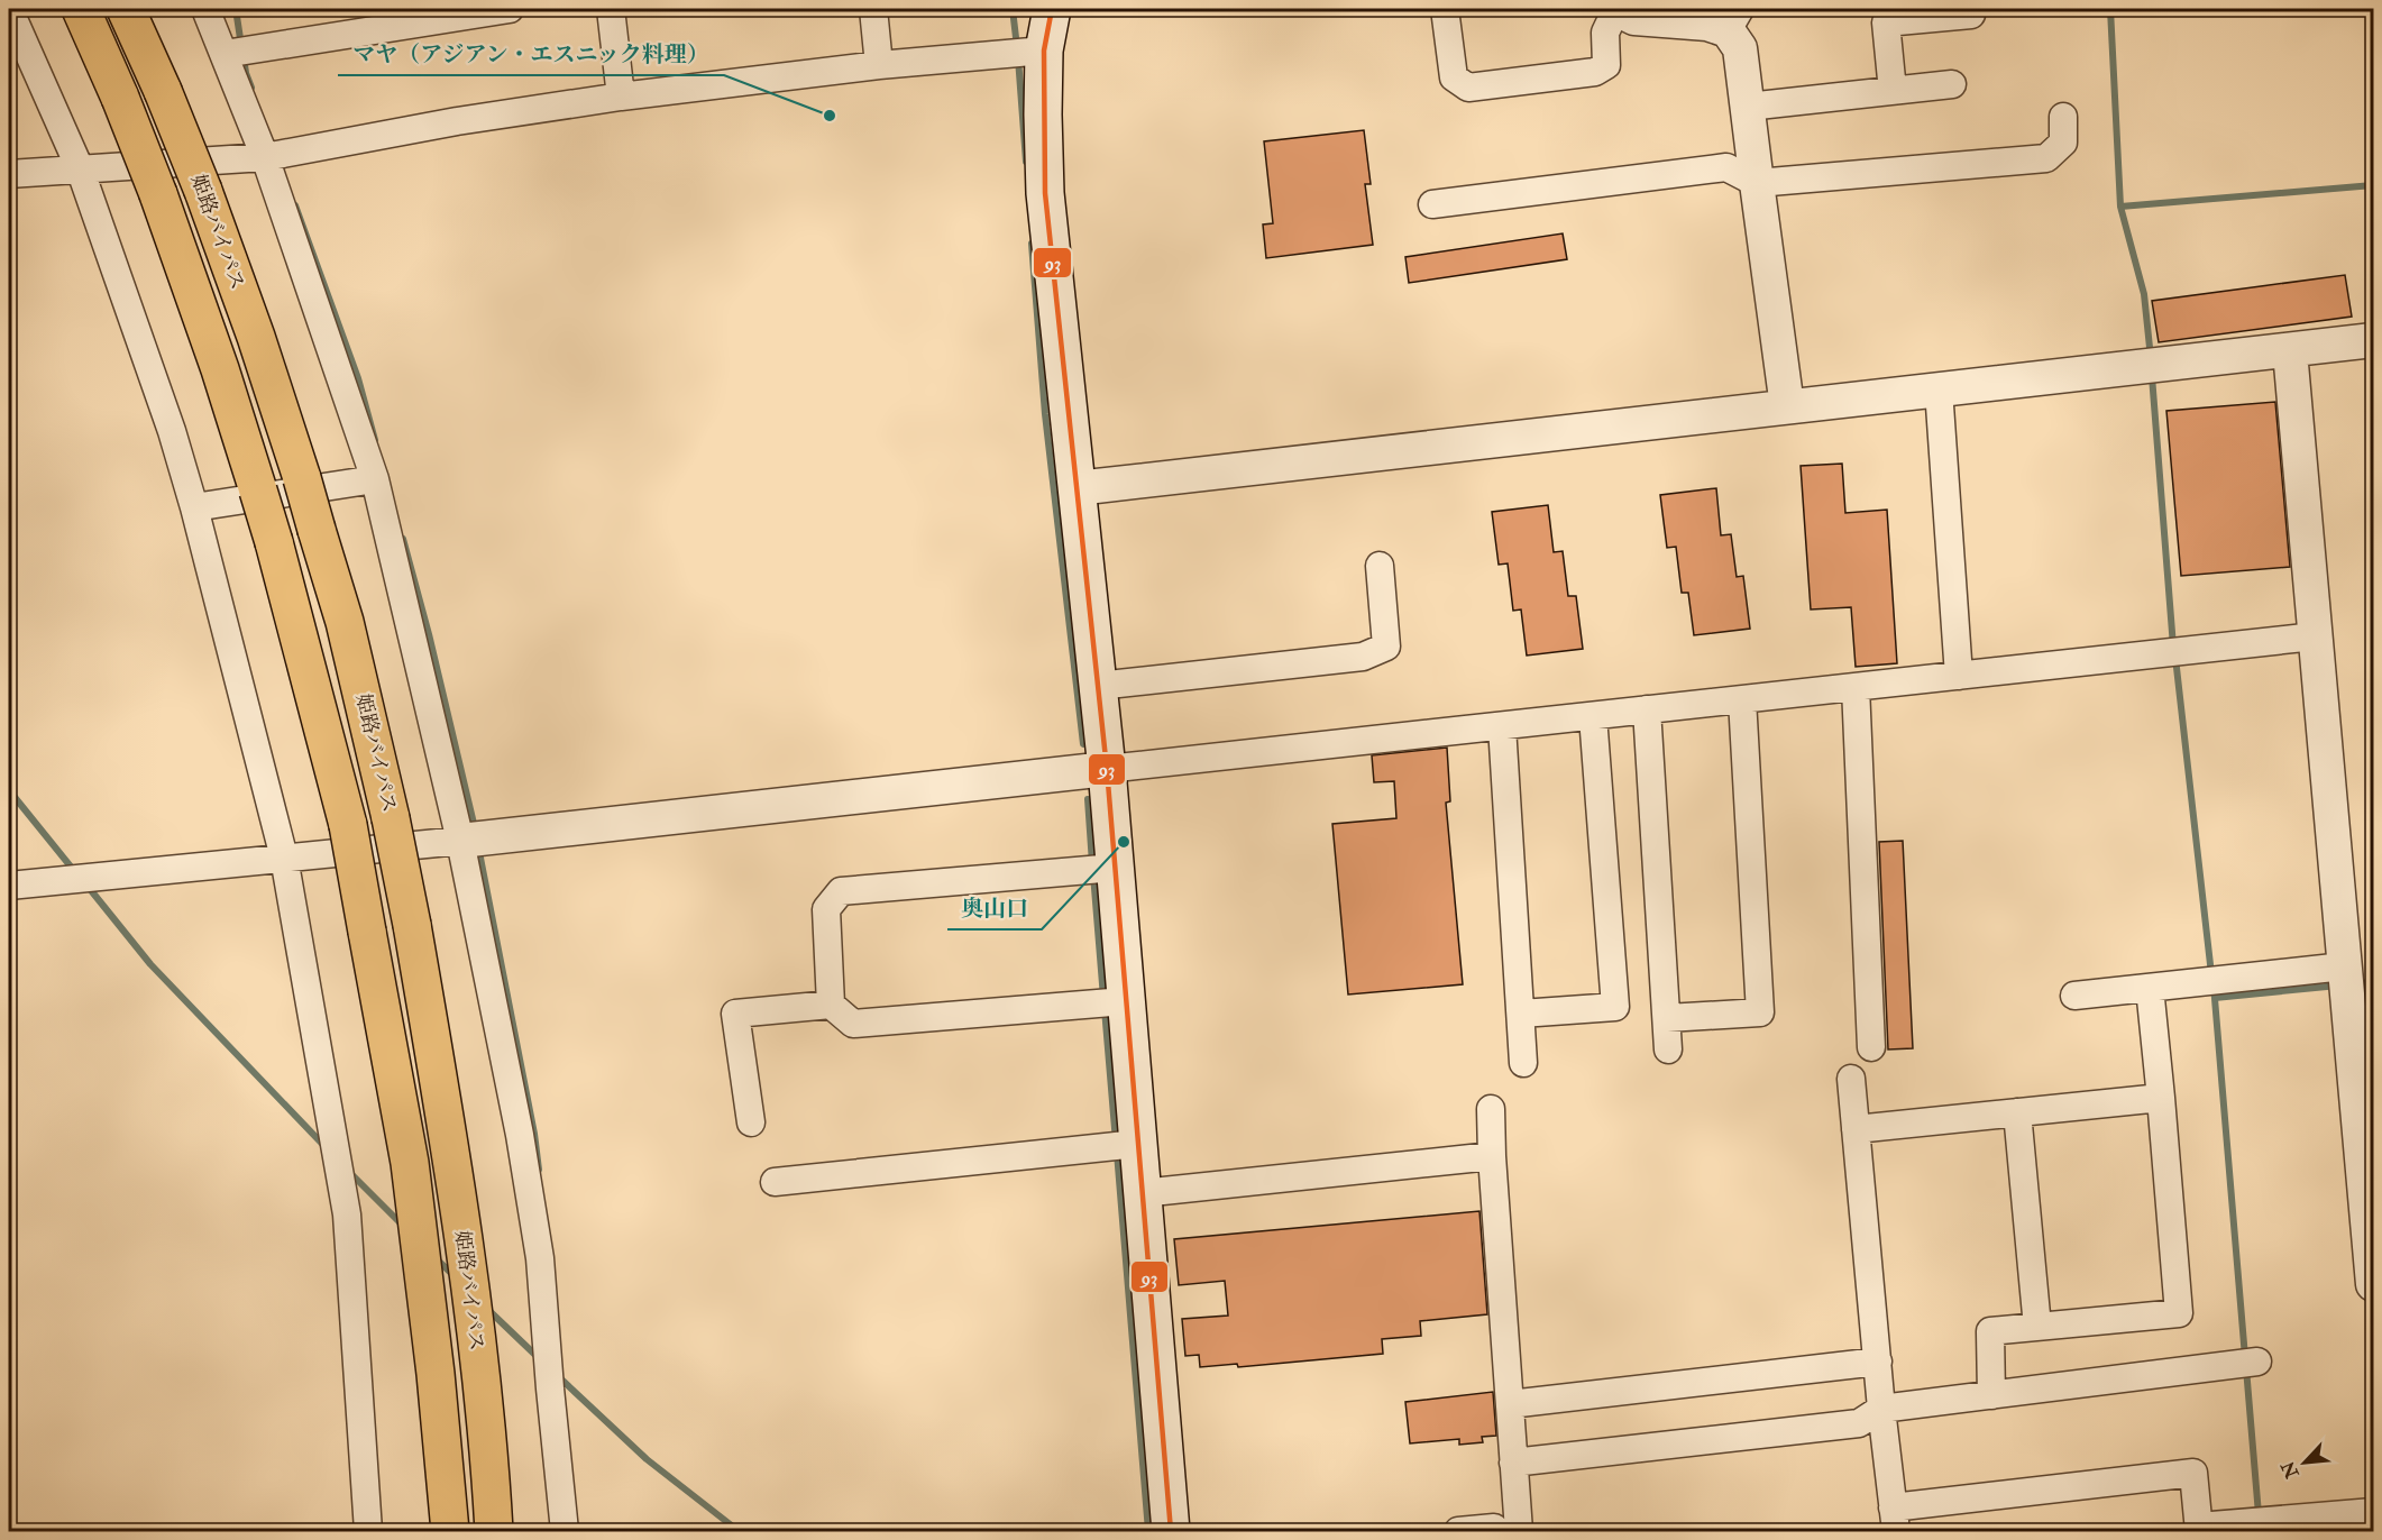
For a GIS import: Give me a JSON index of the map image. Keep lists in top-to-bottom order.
{
  "streets": {
    "highway": ["姫路バイパス"]
  },
  "places": ["マヤ（アジアン・エスニック料理）", "奥山口"],
  "lines": ["transit line 93"],
  "north": "bottom left"
}
